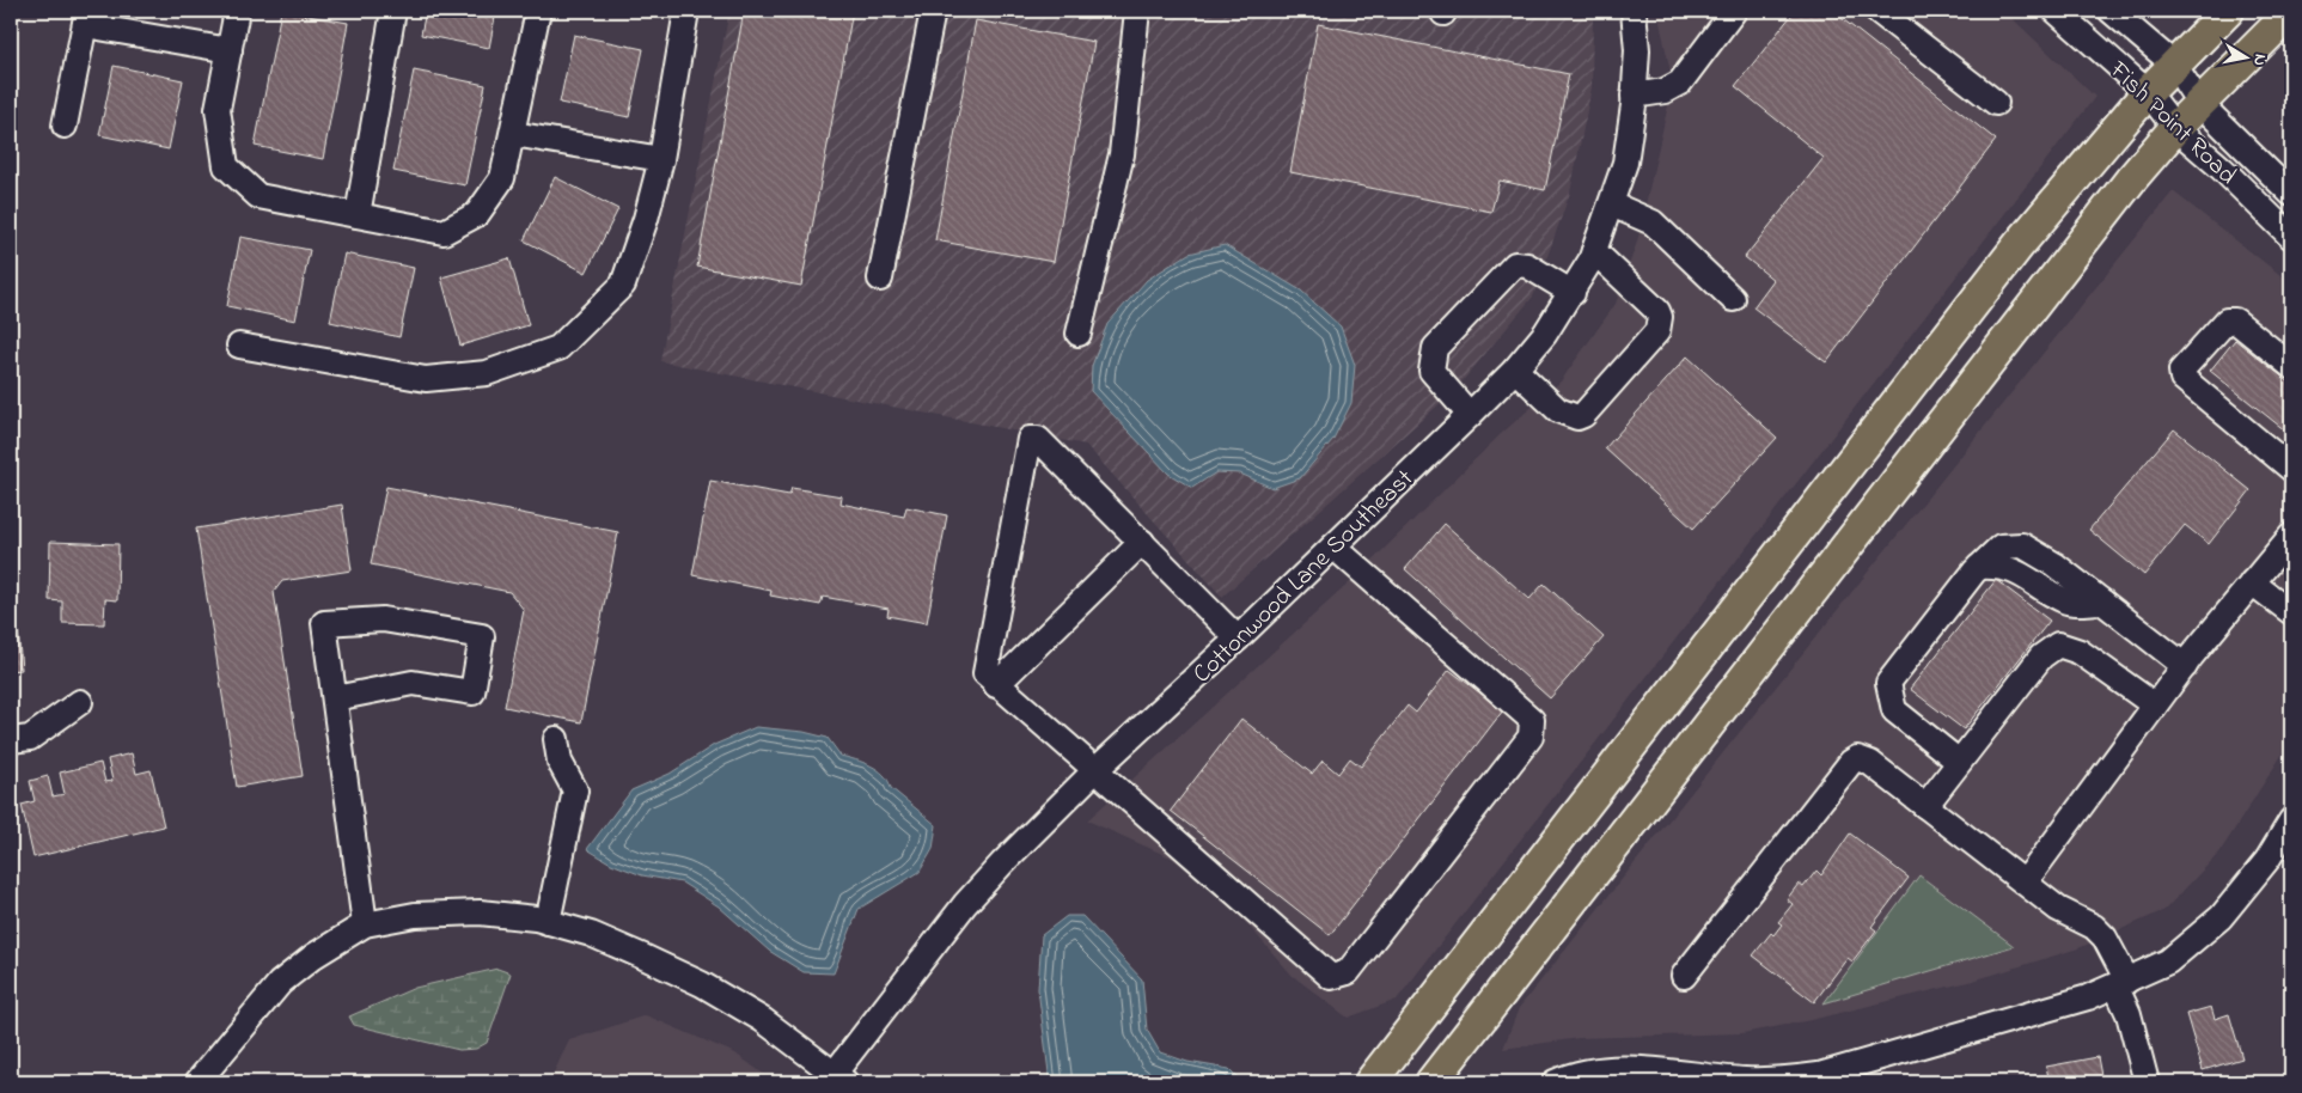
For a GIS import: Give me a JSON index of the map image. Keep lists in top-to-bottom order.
{
  "streets": {
    "street": ["Fish Point Road", "Cottonwood Lane Southeast"]
  },
  "north": "right"
}
